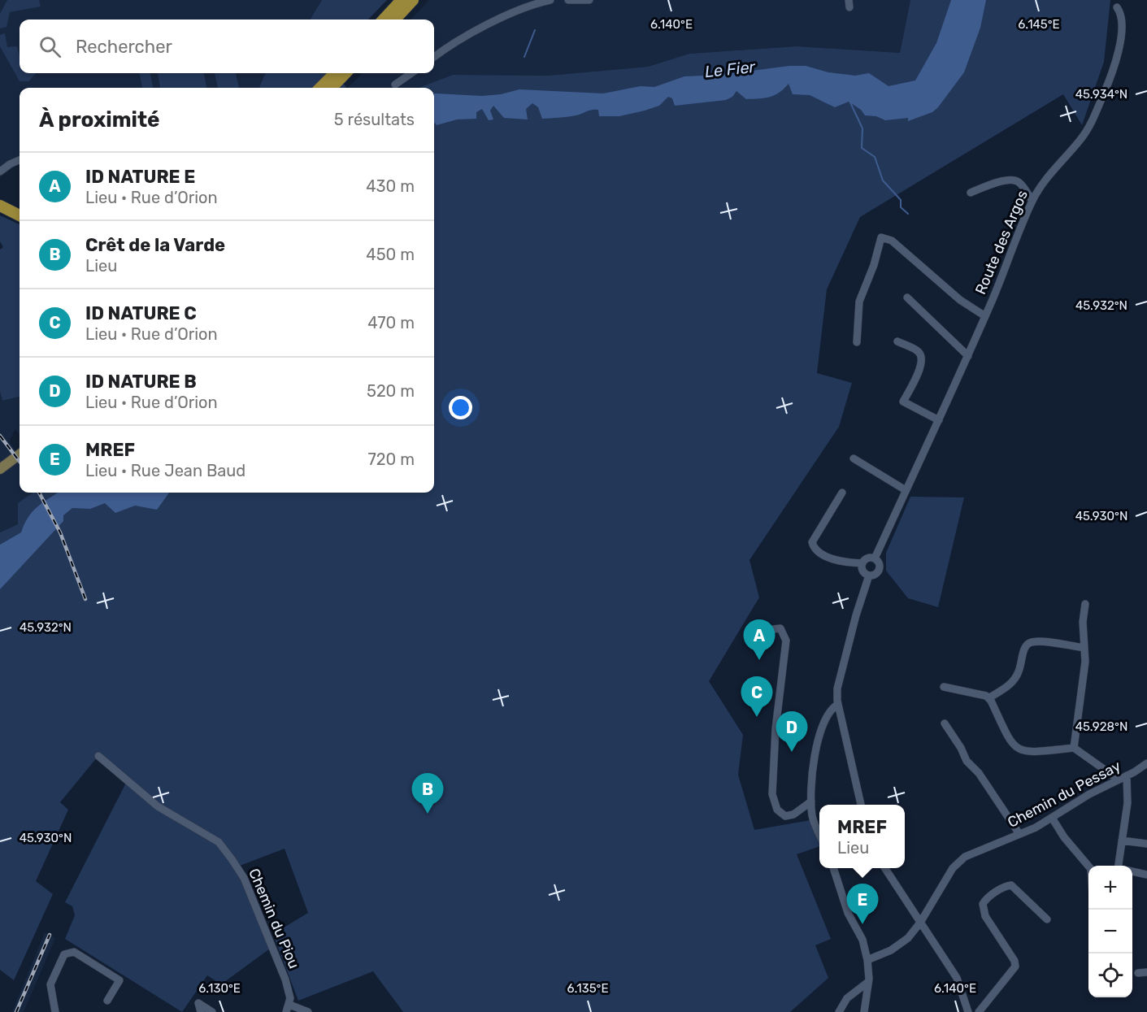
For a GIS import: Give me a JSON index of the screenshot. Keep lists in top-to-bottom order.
{
  "streets": {
    "street": ["Route des Argos", "Chemin du Pessay", "Chemin du Piou"]
  },
  "water": ["Le Fier"],
  "page": {
    "search": "Rechercher",
    "heading": ["À proximité", "5 résultats"],
    "list": [
      {
        "mark": "A",
        "name": "ID NATURE E",
        "note": "Lieu · Rue d’Orion",
        "value": "430 m"
      },
      {
        "mark": "B",
        "name": "Crêt de la Varde",
        "note": "Lieu",
        "value": "450 m"
      },
      {
        "mark": "C",
        "name": "ID NATURE C",
        "note": "Lieu · Rue d’Orion",
        "value": "470 m"
      },
      {
        "mark": "D",
        "name": "ID NATURE B",
        "note": "Lieu · Rue d’Orion",
        "value": "520 m"
      },
      {
        "mark": "E",
        "name": "MREF",
        "note": "Lieu · Rue Jean Baud",
        "value": "720 m"
      }
    ],
    "pins": [
      "A",
      "C",
      "D",
      "B",
      "E"
    ],
    "popup": ["MREF", "Lieu"],
    "map_buttons": ["+", "−"]
  },
  "coordinates": [
    "6.140°E",
    "6.145°E",
    "45.934°N",
    "45.932°N",
    "45.930°N",
    "45.928°N",
    "6.130°E",
    "6.135°E"
  ]
}
